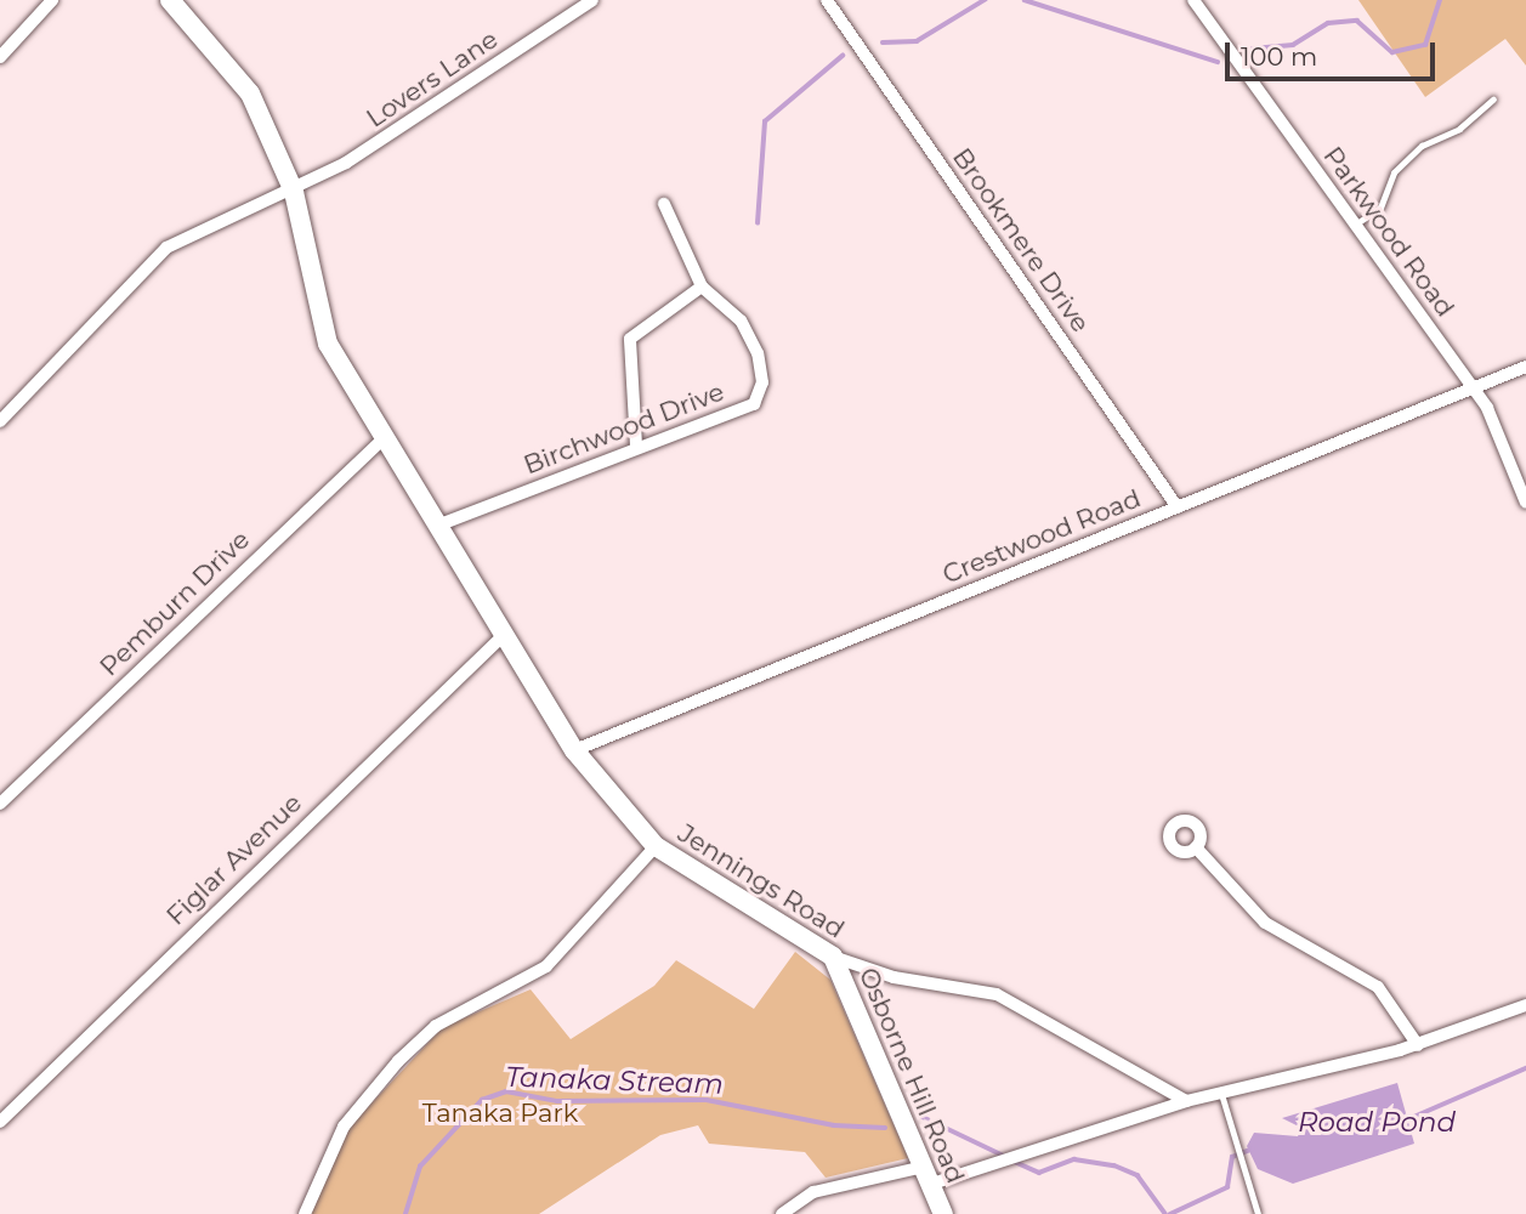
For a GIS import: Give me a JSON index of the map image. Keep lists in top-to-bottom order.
{
  "streets": {
    "street": [
      "Lovers Lane",
      "Parkwood Road",
      "Brookmere Drive",
      "Birchwood Drive",
      "Crestwood Road",
      "Pemburn Drive",
      "Figlar Avenue",
      "Jennings Road",
      "Osborne Hill Road"
    ]
  },
  "crossings": [
    ["Lovers Lane", "Jennings Road"],
    ["Parkwood Road", "Crestwood Road"],
    ["Brookmere Drive", "Crestwood Road"],
    ["Birchwood Drive", "Jennings Road"],
    ["Crestwood Road", "Jennings Road"],
    ["Pemburn Drive", "Jennings Road"],
    ["Figlar Avenue", "Jennings Road"],
    ["Jennings Road", "Osborne Hill Road"]
  ],
  "water": ["Tanaka Stream", "Road Pond"],
  "parks": ["Tanaka Park"],
  "scale_bar": "100 m"
}
